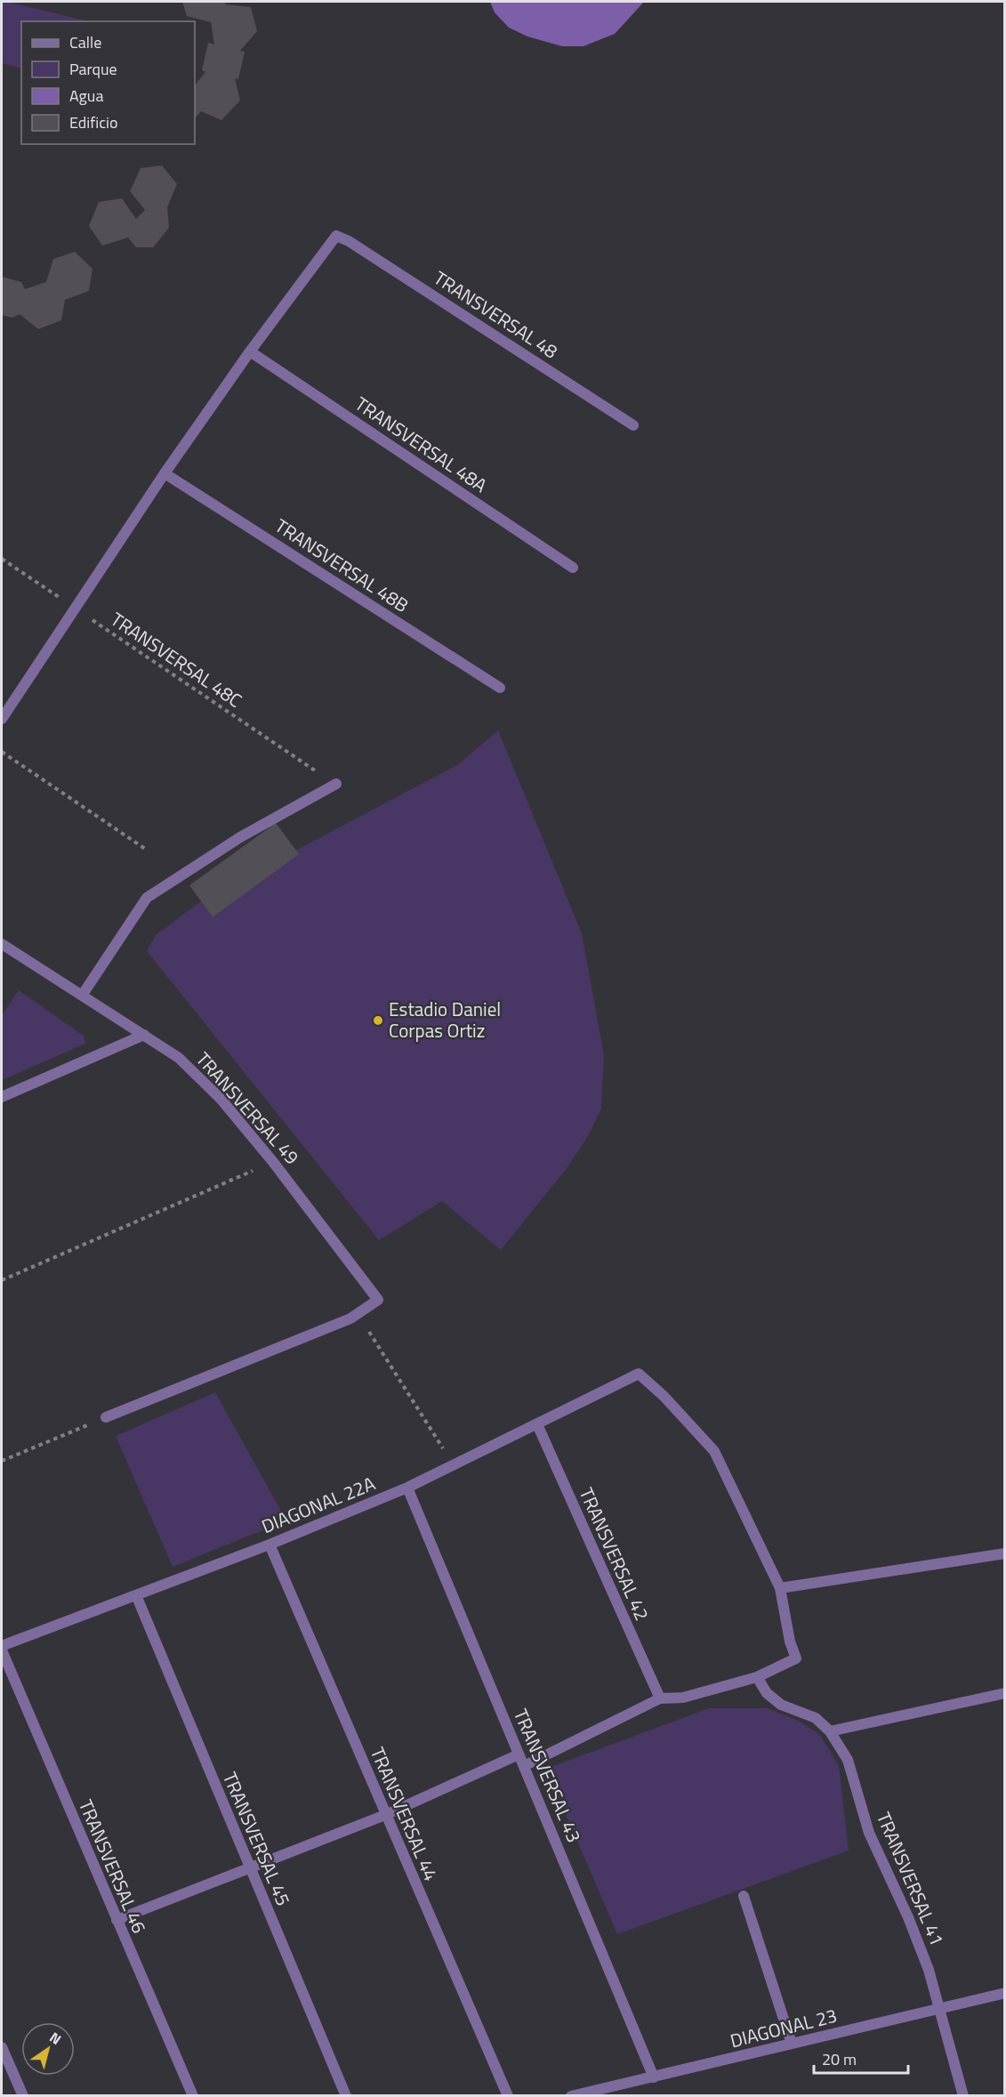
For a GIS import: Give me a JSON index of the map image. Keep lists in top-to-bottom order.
{
  "streets": {
    "street": [
      "TRANSVERSAL 48",
      "TRANSVERSAL 48A",
      "TRANSVERSAL 48B",
      "TRANSVERSAL 49",
      "DIAGONAL 22A",
      "TRANSVERSAL 42",
      "TRANSVERSAL 43",
      "TRANSVERSAL 44",
      "TRANSVERSAL 45",
      "TRANSVERSAL 46",
      "TRANSVERSAL 41",
      "DIAGONAL 23"
    ],
    "path": ["TRANSVERSAL 48C"]
  },
  "crossings": [
    ["TRANSVERSAL 48", "TRANSVERSAL 48A"],
    ["DIAGONAL 22A", "TRANSVERSAL 42"],
    ["DIAGONAL 22A", "TRANSVERSAL 43"],
    ["DIAGONAL 22A", "TRANSVERSAL 44"],
    ["DIAGONAL 22A", "TRANSVERSAL 45"],
    ["TRANSVERSAL 43", "DIAGONAL 23"],
    ["TRANSVERSAL 41", "DIAGONAL 23"]
  ],
  "places": ["Estadio Daniel Corpas Ortiz"],
  "legend": [
    "Calle",
    "Parque",
    "Agua",
    "Edificio"
  ],
  "scale_bar": "20 m",
  "north": "top right"
}
